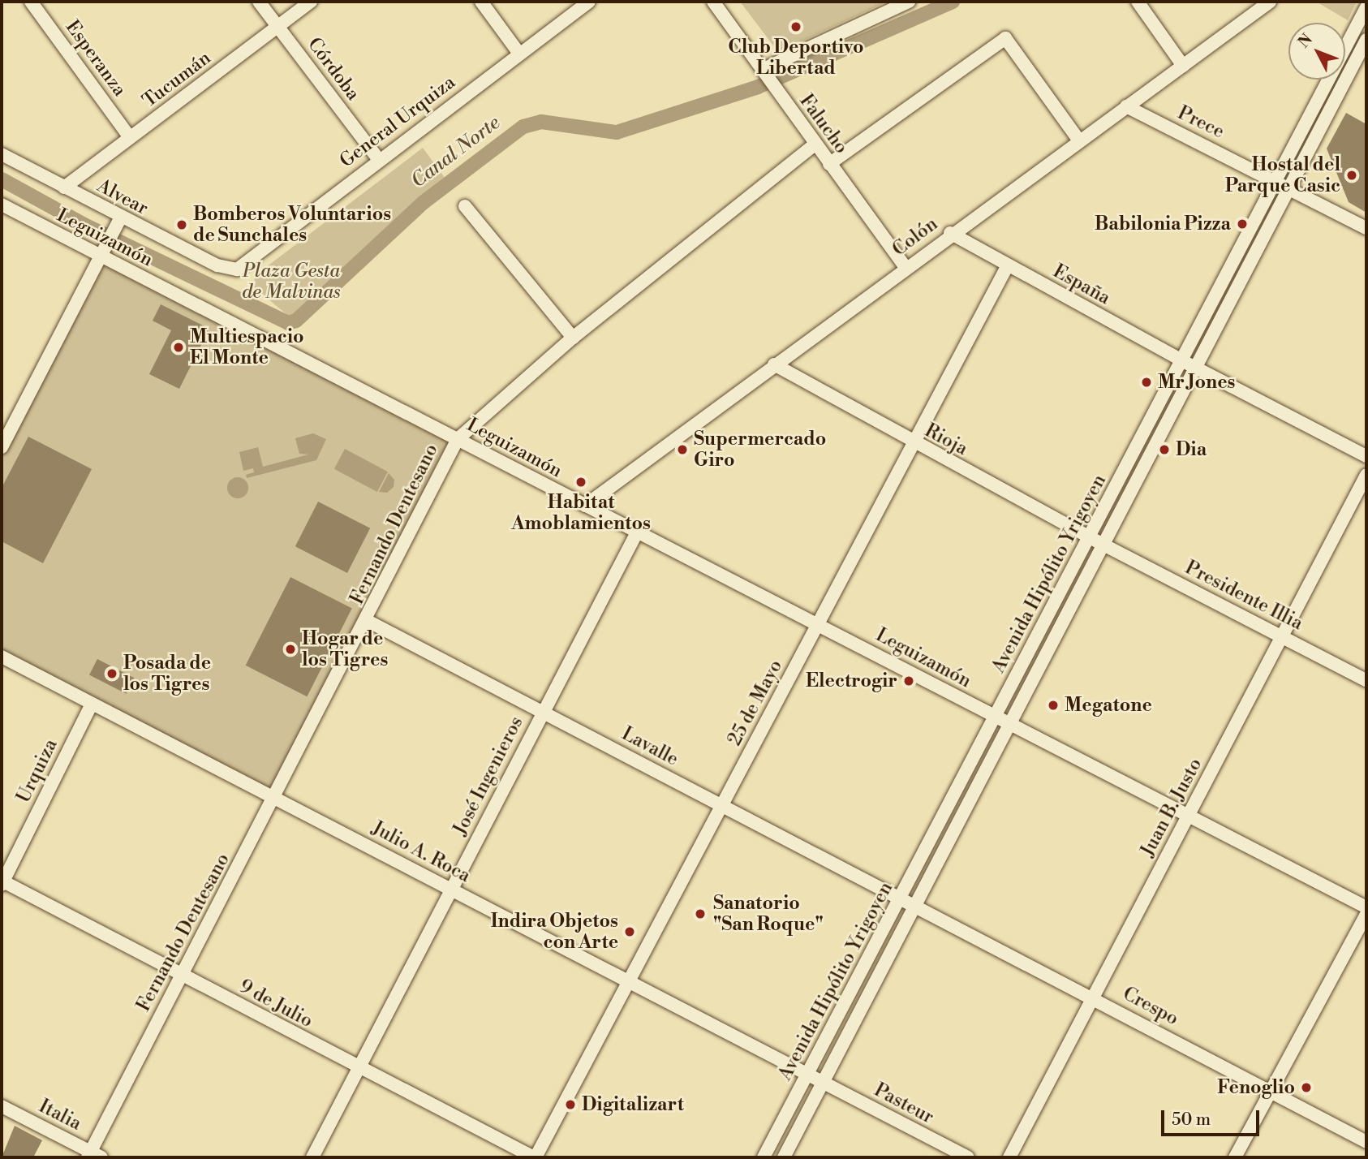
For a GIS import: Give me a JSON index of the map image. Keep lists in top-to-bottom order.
{
  "streets": {
    "street": [
      "Esperanza",
      "Córdoba",
      "Tucumán",
      "General Urquiza",
      "Prece",
      "Falucho",
      "Alvear",
      "Colón",
      "Leguizamón",
      "España",
      "Rioja",
      "Fernando Dentesano",
      "Avenida Hipólito Yrigoyen",
      "Presidente Illia",
      "25 de Mayo",
      "Lavalle",
      "Urquiza",
      "José Ingenieros",
      "Juan B. Justo",
      "Julio A. Roca",
      "9 de Julio",
      "Crespo",
      "Pasteur",
      "Italia"
    ]
  },
  "crossings": [
    ["Esperanza", "Tucumán"],
    ["Córdoba", "Tucumán"],
    ["Córdoba", "General Urquiza"],
    ["Tucumán", "Alvear"],
    ["General Urquiza", "Alvear"],
    ["Prece", "Colón"],
    ["Prece", "Avenida Hipólito Yrigoyen"],
    ["Falucho", "Colón"],
    ["Falucho", "Fernando Dentesano"],
    ["Colón", "Leguizamón"],
    ["Colón", "España"],
    ["Colón", "Rioja"],
    ["Leguizamón", "Fernando Dentesano"],
    ["Leguizamón", "Avenida Hipólito Yrigoyen"],
    ["Leguizamón", "25 de Mayo"],
    ["Leguizamón", "José Ingenieros"],
    ["Leguizamón", "Juan B. Justo"],
    ["España", "Avenida Hipólito Yrigoyen"],
    ["España", "25 de Mayo"],
    ["Rioja", "Avenida Hipólito Yrigoyen"],
    ["Rioja", "Presidente Illia"],
    ["Rioja", "25 de Mayo"],
    ["Fernando Dentesano", "Lavalle"],
    ["Fernando Dentesano", "Julio A. Roca"],
    ["Fernando Dentesano", "9 de Julio"],
    ["Fernando Dentesano", "Italia"],
    ["Avenida Hipólito Yrigoyen", "Presidente Illia"],
    ["Avenida Hipólito Yrigoyen", "Lavalle"],
    ["Avenida Hipólito Yrigoyen", "Julio A. Roca"],
    ["Avenida Hipólito Yrigoyen", "Crespo"],
    ["Avenida Hipólito Yrigoyen", "Pasteur"],
    ["Presidente Illia", "Juan B. Justo"],
    ["25 de Mayo", "Lavalle"],
    ["25 de Mayo", "Julio A. Roca"],
    ["25 de Mayo", "9 de Julio"],
    ["Lavalle", "José Ingenieros"],
    ["Lavalle", "Crespo"],
    ["Urquiza", "Julio A. Roca"],
    ["Urquiza", "9 de Julio"],
    ["José Ingenieros", "Julio A. Roca"],
    ["José Ingenieros", "9 de Julio"],
    ["Juan B. Justo", "Crespo"],
    ["Julio A. Roca", "Pasteur"]
  ],
  "water": ["Canal Norte"],
  "parks": ["Plaza Gesta de Malvinas"],
  "places": [
    "Club Deportivo Libertad",
    "Hostal del Parque Casic",
    "Babilonia Pizza",
    "Bomberos Voluntarios de Sunchales",
    "Multiespacio El Monte",
    "Mr Jones",
    "Supermercado Giro",
    "Dia",
    "Habitat Amoblamientos",
    "Hogar de los Tigres",
    "Posada de los Tigres",
    "Electrogir",
    "Megatone",
    "Sanatorio \"San Roque\"",
    "Indira Objetos con Arte",
    "Fenoglio",
    "Digitalizart"
  ],
  "scale_bar": "50 m",
  "north": "top left"
}
